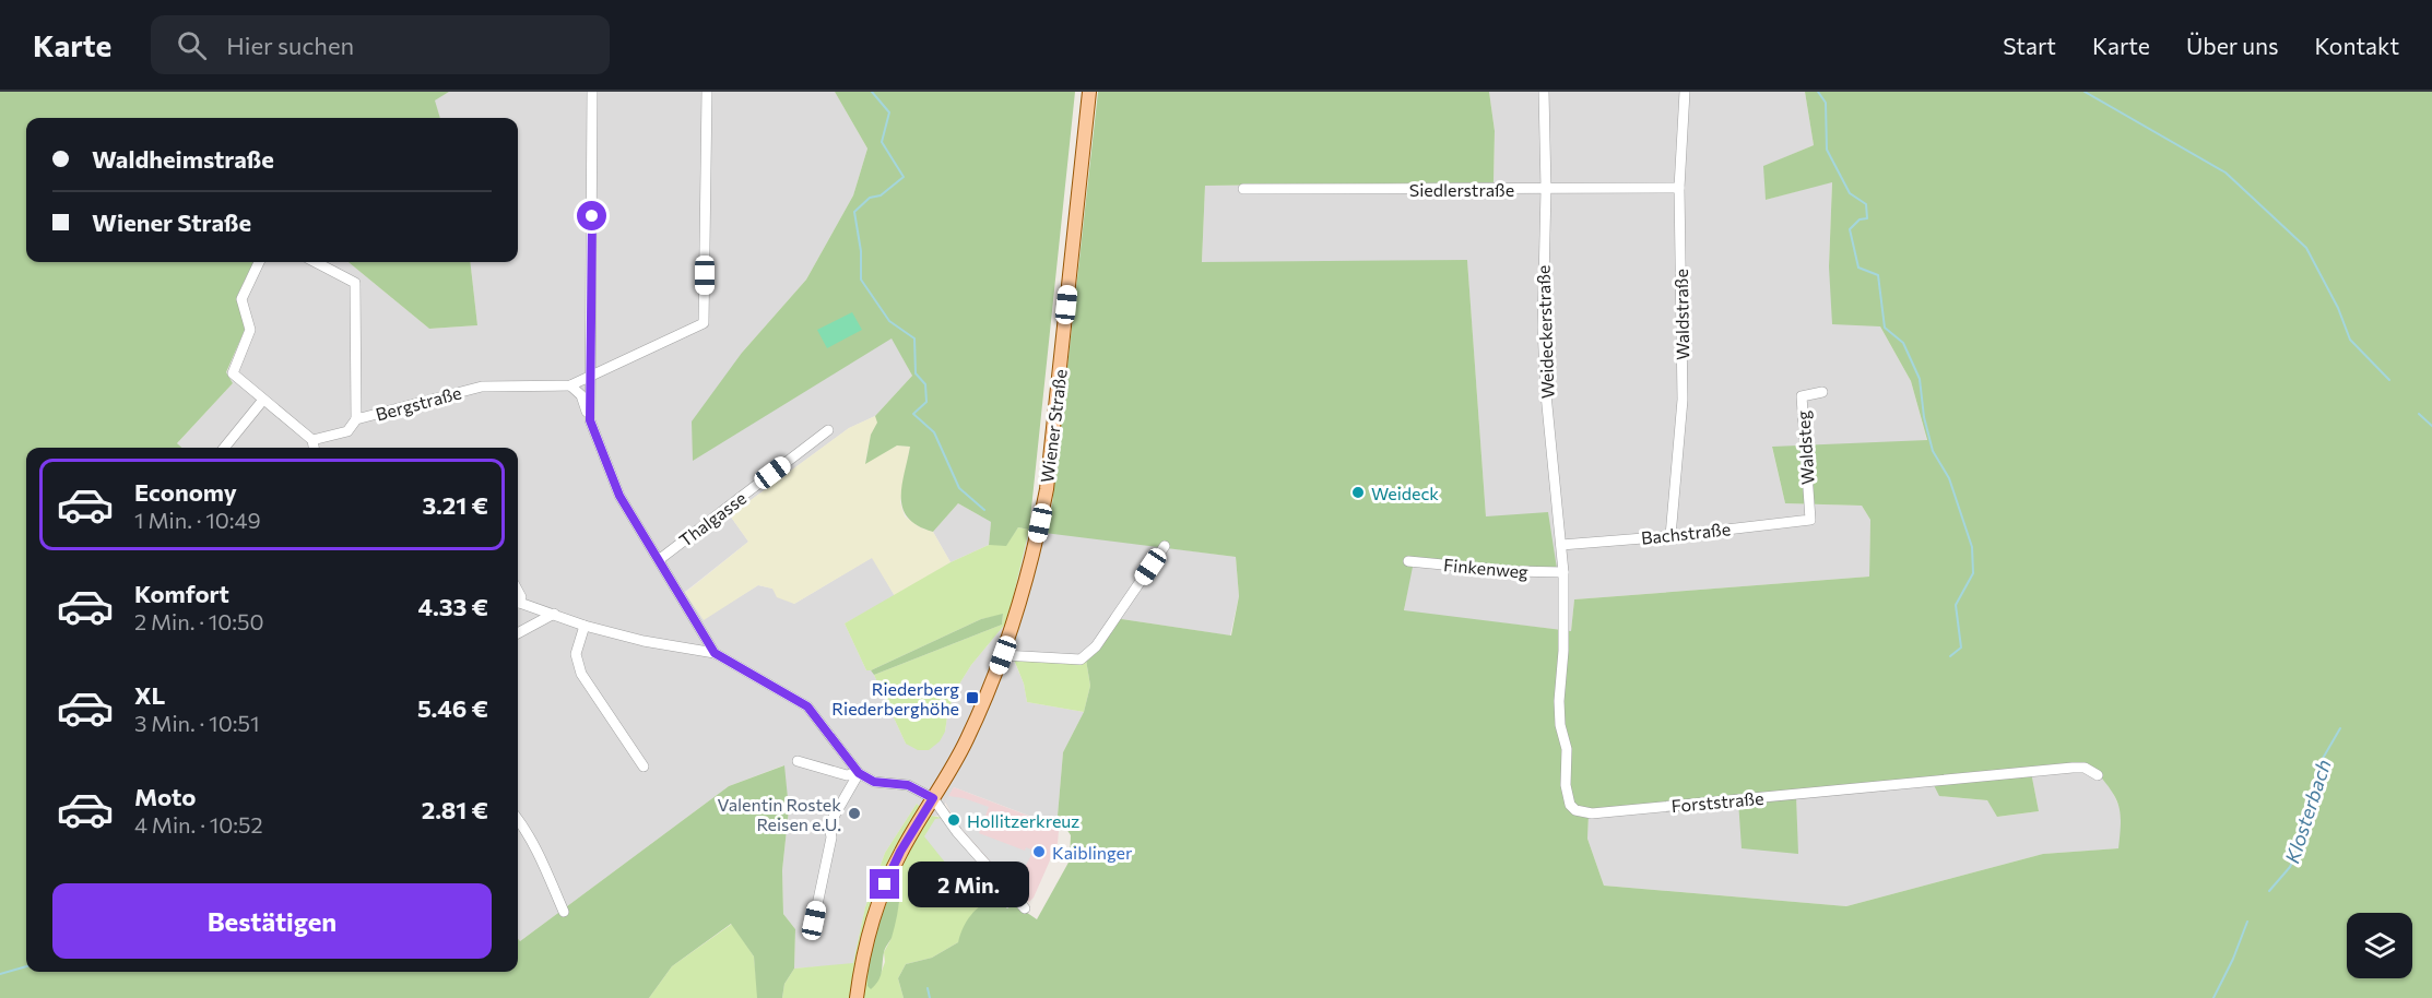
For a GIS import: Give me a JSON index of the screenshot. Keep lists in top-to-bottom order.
{
  "streets": {
    "main road": ["Wiener Straße"],
    "street": [
      "Siedlerstraße",
      "Waldstraße",
      "Weideckerstraße",
      "Bergstraße",
      "Waldsteg",
      "Thalgasse",
      "Bachstraße",
      "Finkenweg",
      "Forststraße"
    ]
  },
  "crossings": [
    ["Siedlerstraße", "Waldstraße"],
    ["Siedlerstraße", "Weideckerstraße"],
    ["Waldstraße", "Bachstraße"],
    ["Weideckerstraße", "Bachstraße"],
    ["Weideckerstraße", "Finkenweg"],
    ["Weideckerstraße", "Forststraße"],
    ["Waldsteg", "Bachstraße"],
    ["Finkenweg", "Forststraße"]
  ],
  "water": ["Klosterbach"],
  "places": {
    "other": [
      "Weideck",
      "Valentin Rostek Reisen e.U.",
      "Hollitzerkreuz",
      "Kaiblinger"
    ],
    "transit": ["Riederberg Riederberghöhe"]
  },
  "page": {
    "header": "Karte",
    "search": "Hier suchen",
    "nav": [
      "Start",
      "Karte",
      "Über uns",
      "Kontakt"
    ],
    "banner": ["Waldheimstraße", "Wiener Straße"],
    "list": [
      {
        "name": "Economy",
        "note": "1 Min. · 10:49",
        "value": "3.21 €"
      },
      {
        "name": "Komfort",
        "note": "2 Min. · 10:50",
        "value": "4.33 €"
      },
      {
        "name": "XL",
        "note": "3 Min. · 10:51",
        "value": "5.46 €"
      },
      {
        "name": "Moto",
        "note": "4 Min. · 10:52",
        "value": "2.81 €"
      }
    ],
    "bubble": "2 Min.",
    "buttons": "Bestätigen"
  }
}
